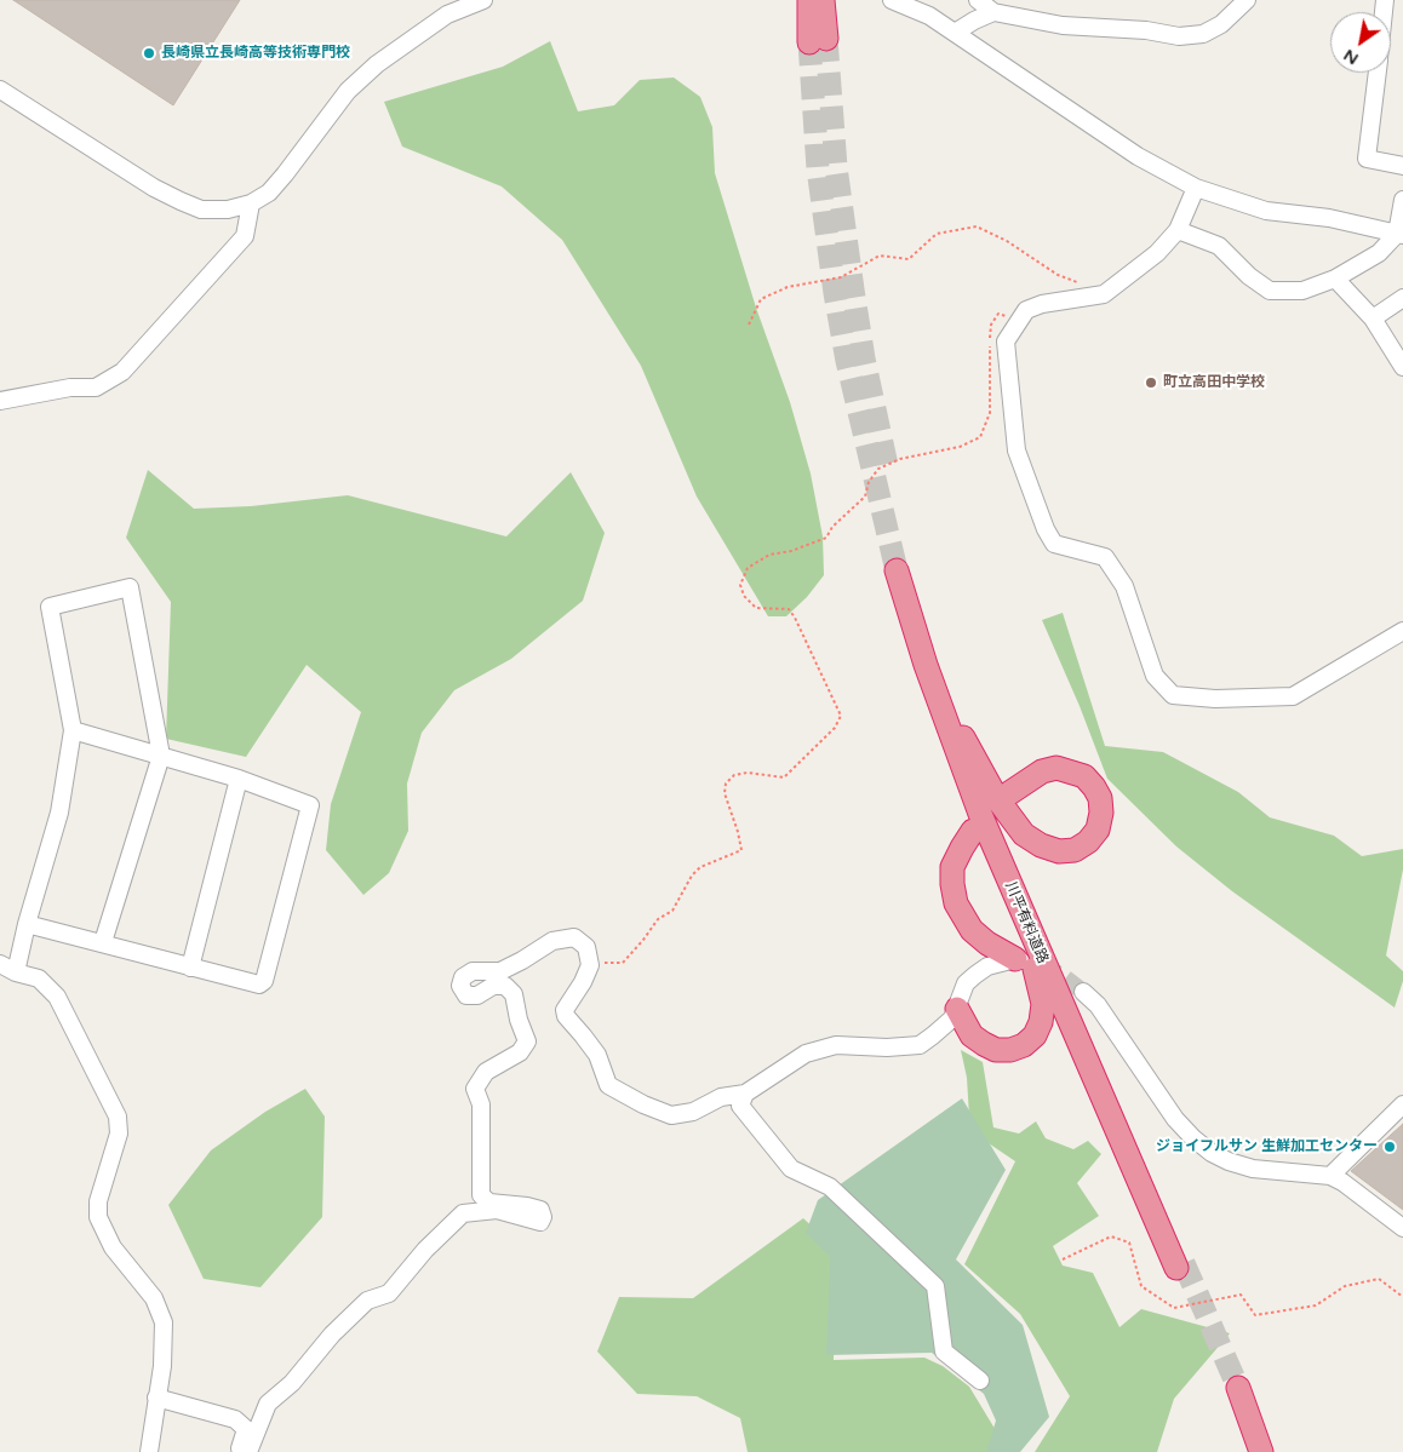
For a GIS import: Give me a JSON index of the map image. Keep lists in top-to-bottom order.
{
  "streets": {
    "highway": ["川平有料道路"]
  },
  "places": ["長崎県立長崎高等技術専門校", "町立高田中学校", "ジョイフルサン 生鮮加工センター"],
  "north": "bottom left"
}
